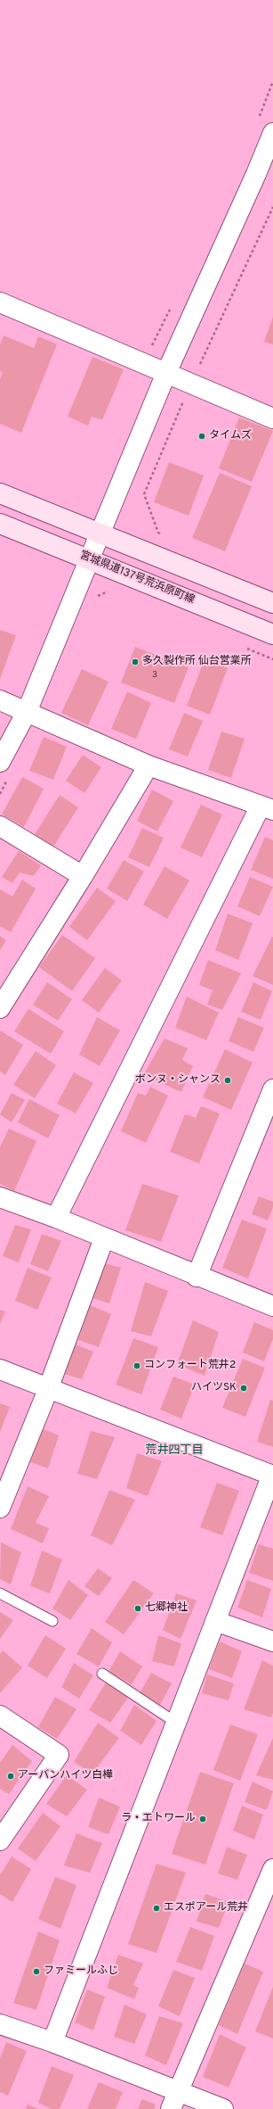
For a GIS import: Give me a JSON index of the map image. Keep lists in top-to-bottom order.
{
  "streets": {
    "main road": ["宮城県道137号荒浜原町線"]
  },
  "districts": ["荒井四丁目"],
  "places": [
    "タイムズ",
    "多久製作所 仙台営業所",
    "ボンヌ・シャンス",
    "コンフォート荒井2",
    "ハイツSK",
    "七郷神社",
    "アーバンハイツ白樺",
    "ラ・エトワール",
    "エスポアール荒井",
    "ファミールふじ"
  ],
  "house_numbers": ["3"]
}
